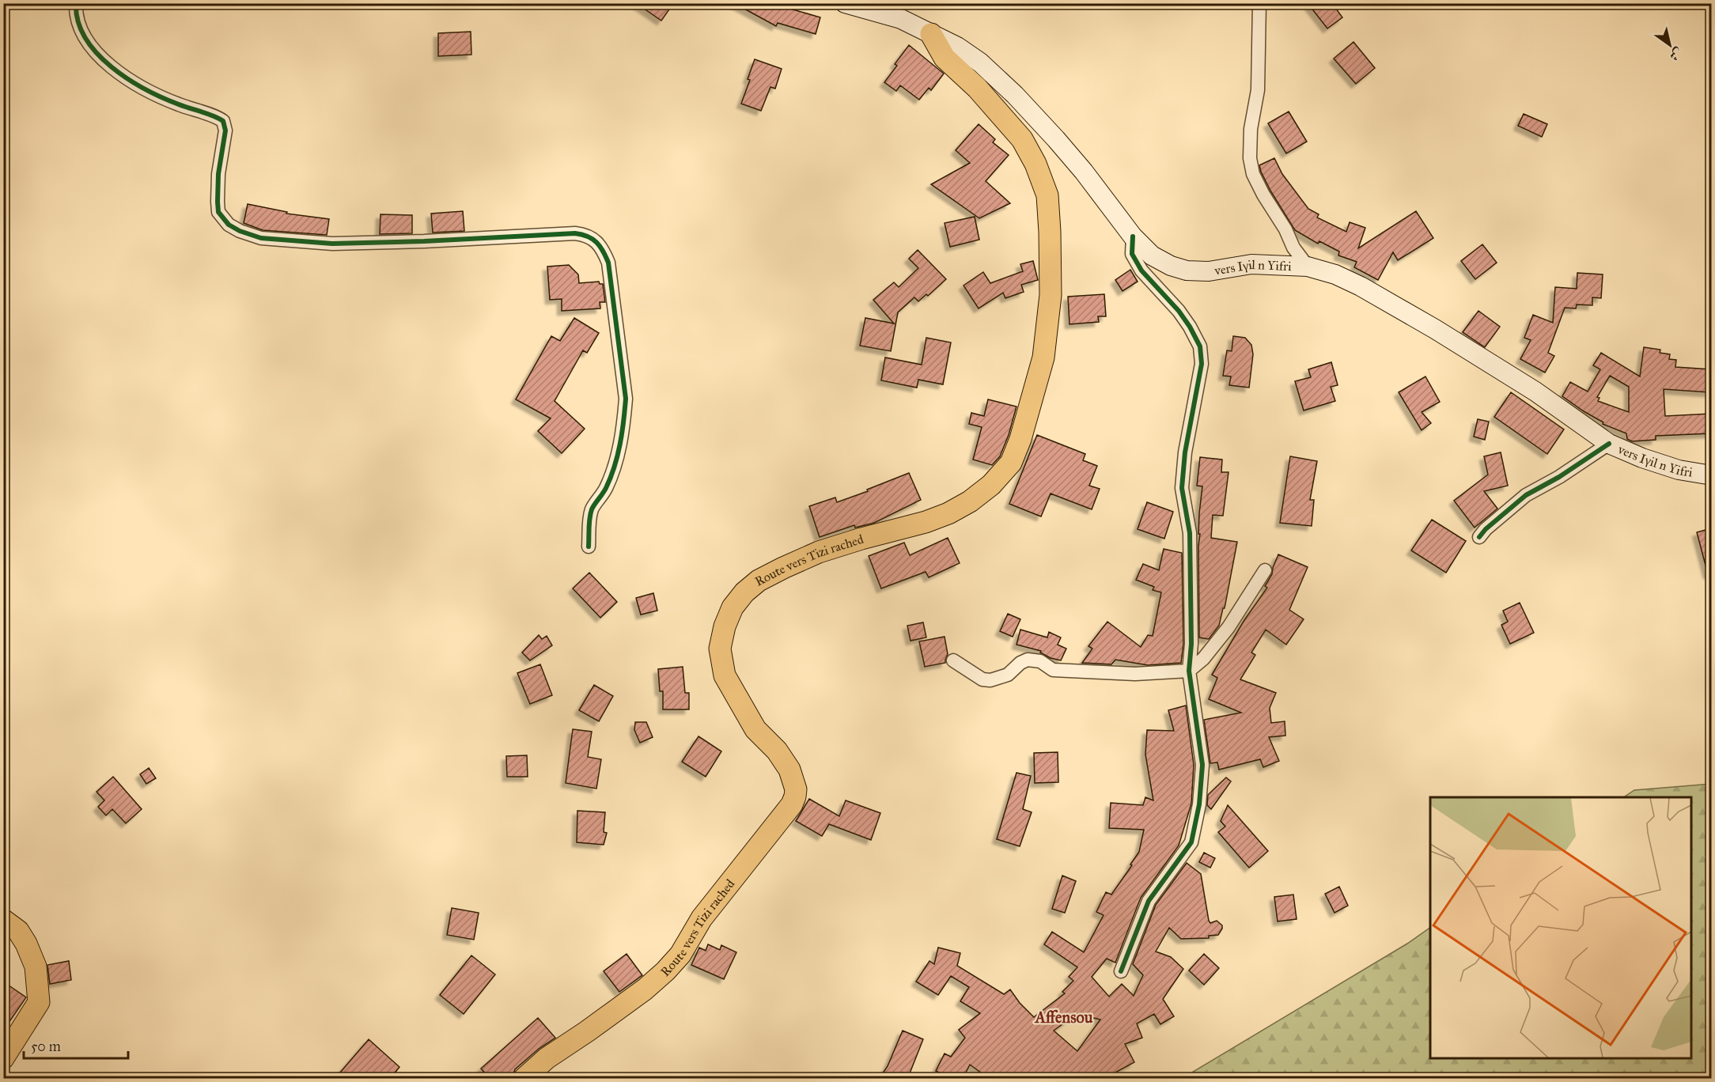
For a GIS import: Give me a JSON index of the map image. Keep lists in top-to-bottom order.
{
  "streets": {
    "main road": ["vers Iγil n Yifri", "Route vers Tizi rached"]
  },
  "crossings": [
    ["vers Iγil n Yifri", "Route vers Tizi rached"]
  ],
  "districts": ["Affensou"],
  "scale_bar": "50 m",
  "north": "bottom right"
}
